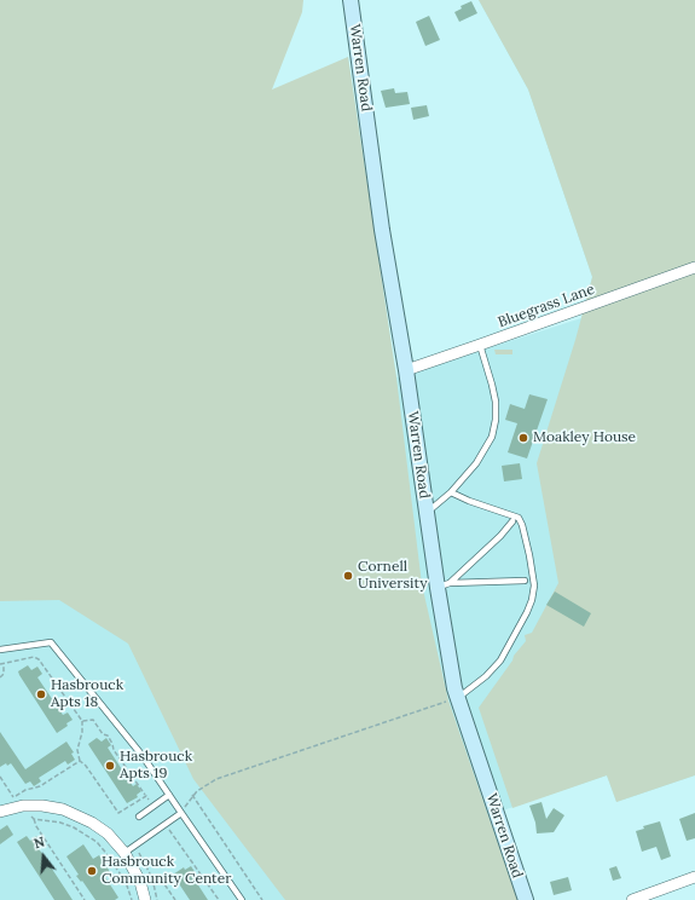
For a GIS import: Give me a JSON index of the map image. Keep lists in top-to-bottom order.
{
  "streets": {
    "street": ["Warren Road", "Bluegrass Lane"]
  },
  "crossings": [
    ["Warren Road", "Bluegrass Lane"]
  ],
  "places": [
    "Moakley House",
    "Cornell University",
    "Hasbrouck Apts 18",
    "Hasbrouck Apts 19",
    "Hasbrouck Community Center"
  ],
  "north": "top"
}
